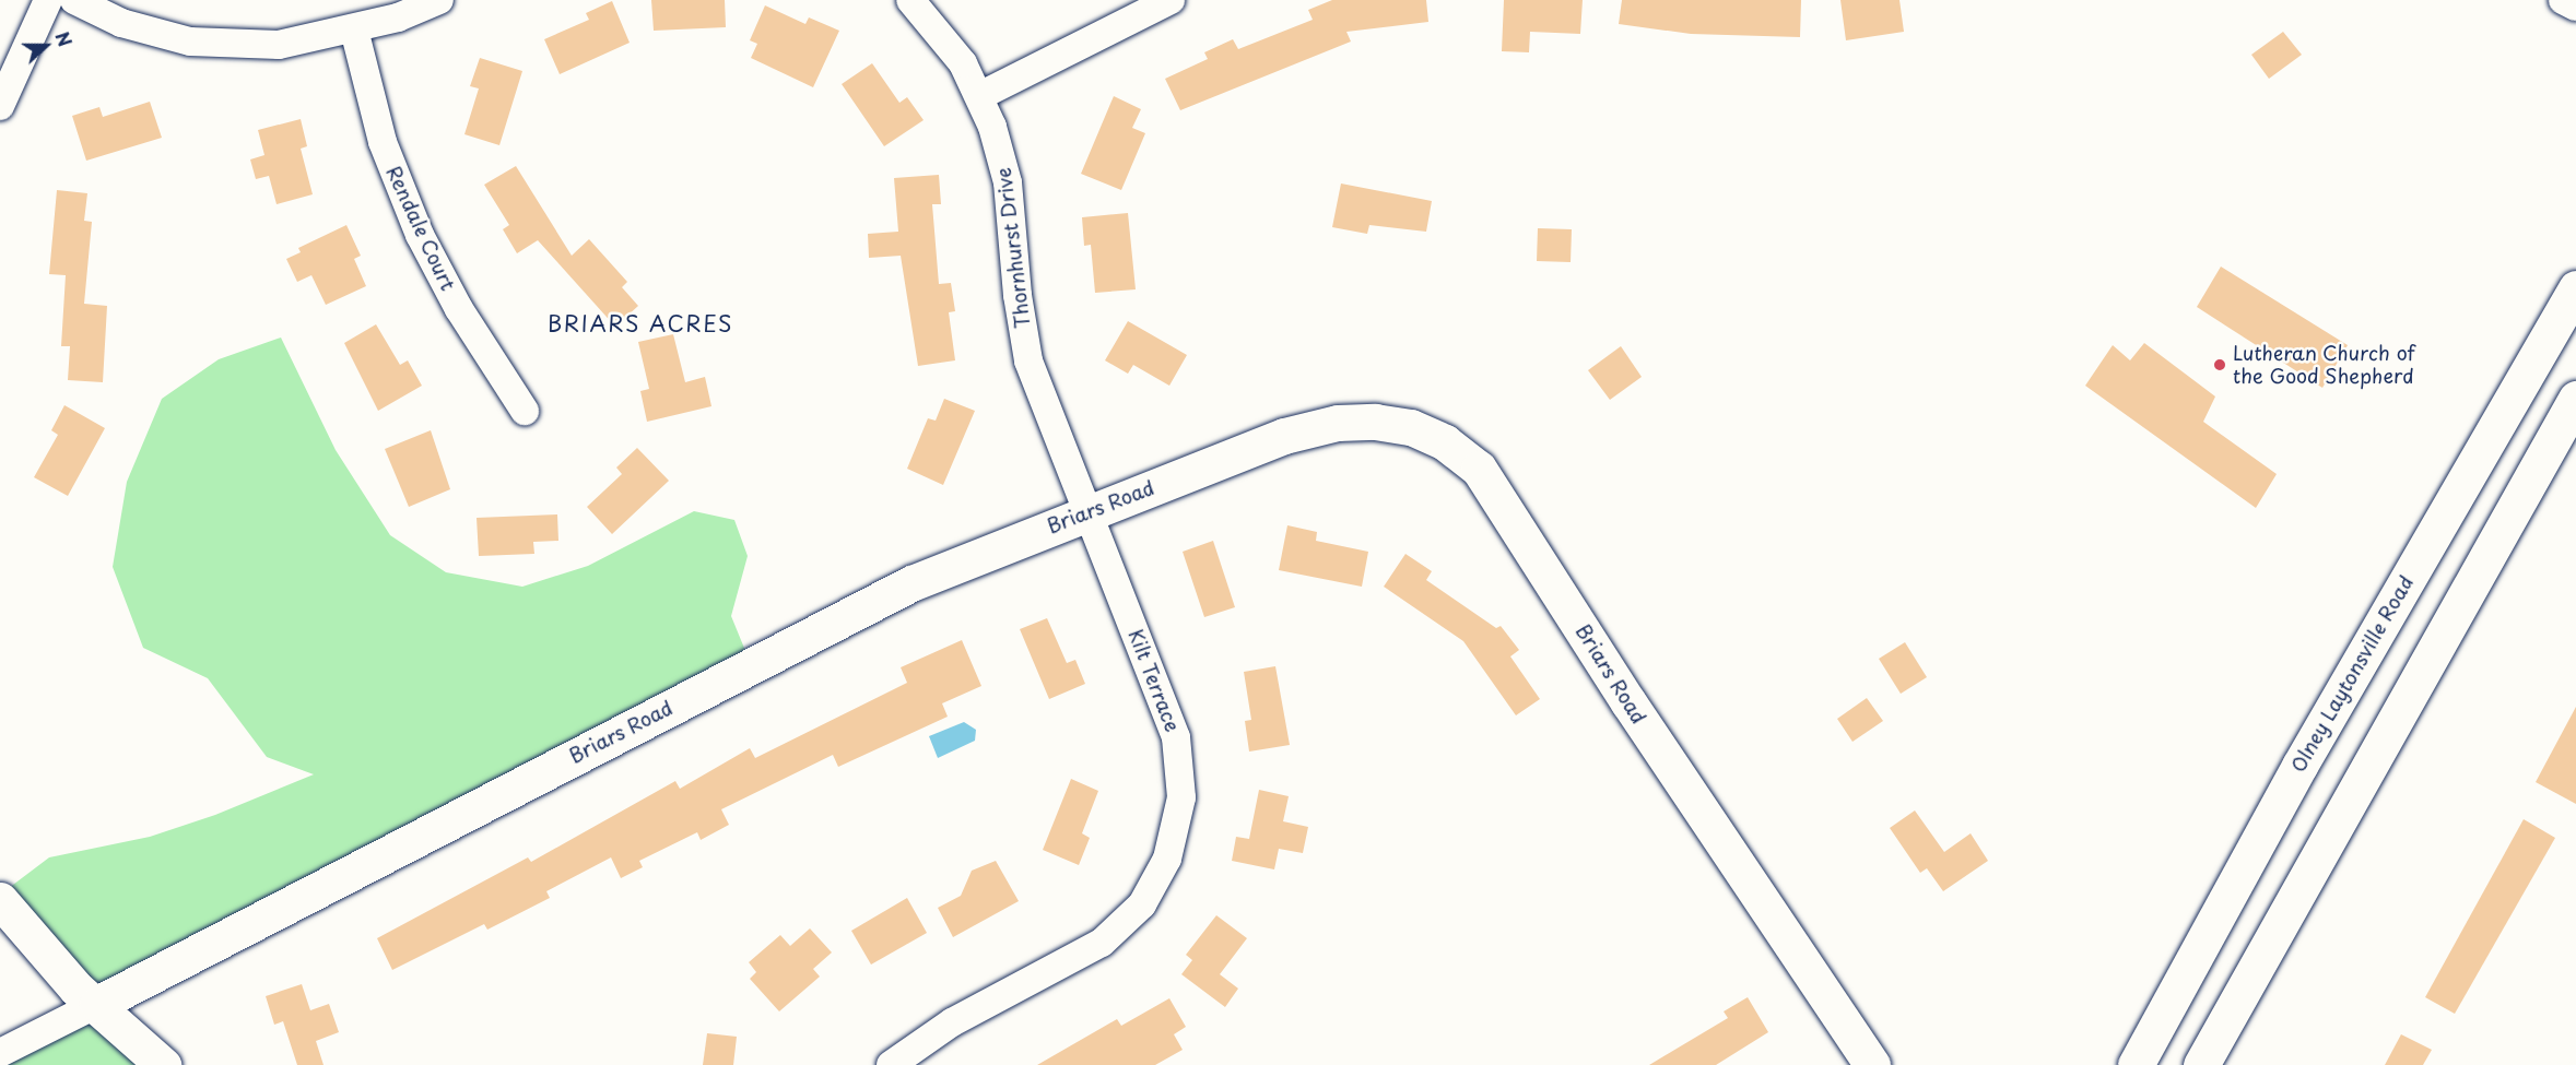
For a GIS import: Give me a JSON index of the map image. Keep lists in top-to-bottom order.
{
  "streets": {
    "street": [
      "Rendale Court",
      "Thornhurst Drive",
      "Briars Road",
      "Olney Laytonsville Road",
      "Kilt Terrace"
    ]
  },
  "crossings": [
    ["Thornhurst Drive", "Briars Road"],
    ["Thornhurst Drive", "Kilt Terrace"],
    ["Briars Road", "Kilt Terrace"]
  ],
  "districts": ["BRIARS ACRES"],
  "places": ["Lutheran Church of the Good Shepherd"],
  "north": "right"
}
